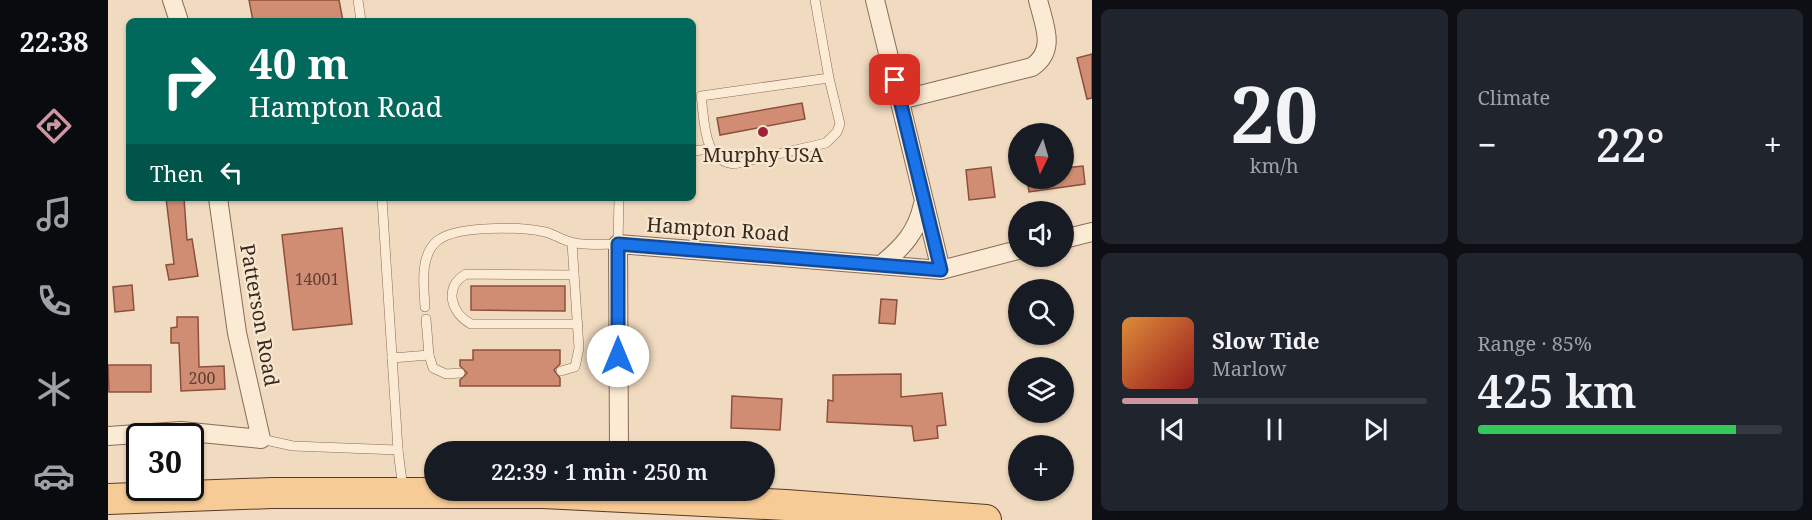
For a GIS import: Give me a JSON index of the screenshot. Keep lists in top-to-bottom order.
{
  "streets": {
    "street": ["Hampton Road", "Patterson Road"]
  },
  "places": ["Murphy USA"],
  "house_numbers": ["14001", "200"],
  "north": "bottom",
  "page": {
    "tabs": "22:38",
    "tile": [
      ["20", "km/h"],
      "Climate",
      ["Range · 85%", "425 km"]
    ],
    "turn": ["40 m", "Hampton Road"],
    "heat": ["−", "22°", "+"],
    "map_buttons": "+",
    "then": "Then",
    "song": ["Slow Tide", "Marlow"],
    "limit": "30",
    "trip": "22:39 · 1 min · 250 m"
  }
}
